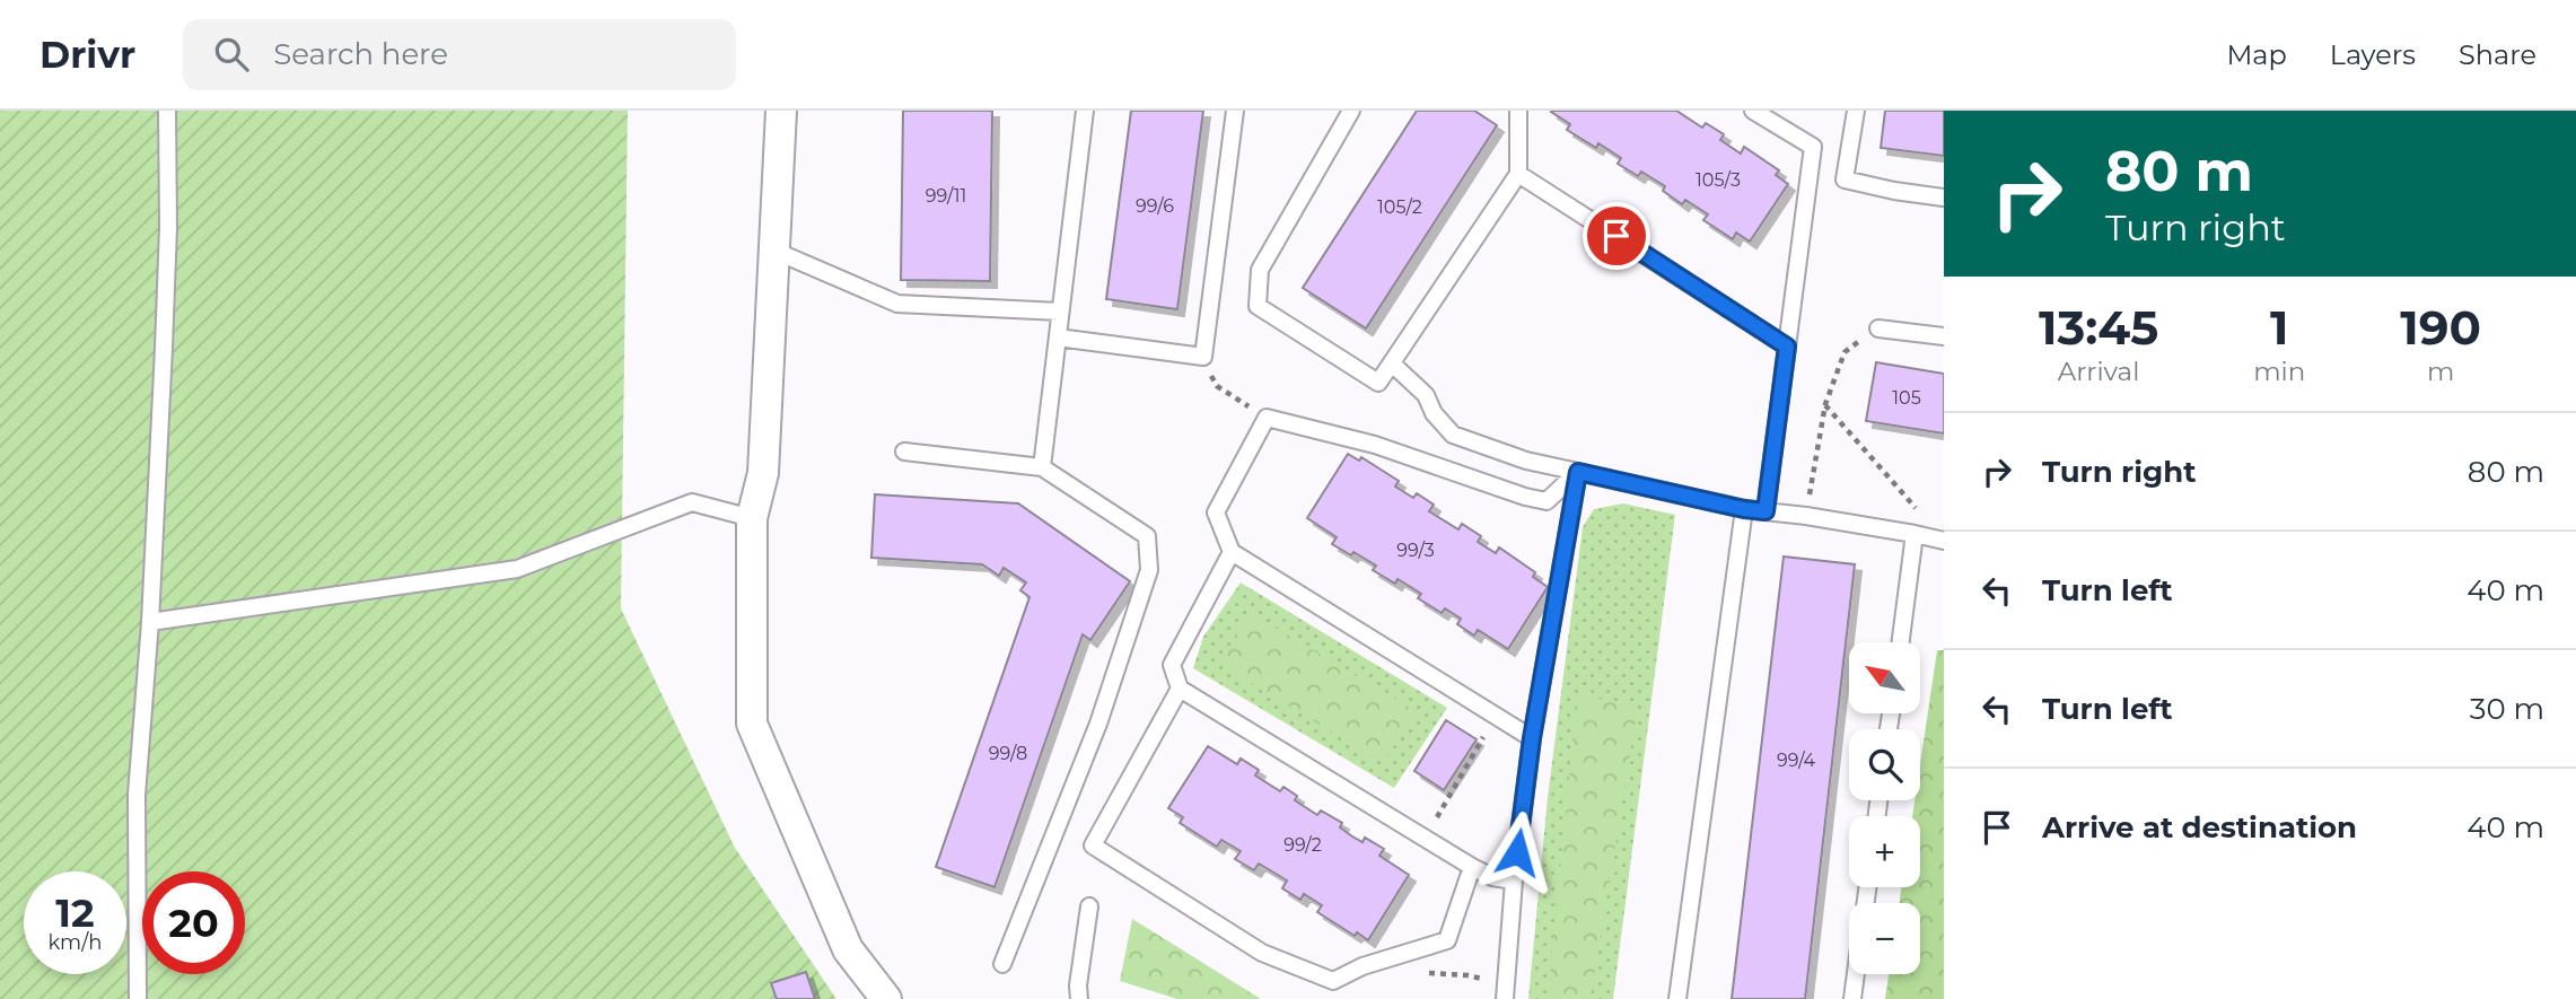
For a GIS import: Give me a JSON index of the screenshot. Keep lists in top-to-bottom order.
{
  "house_numbers": [
    "105/3",
    "99/11",
    "99/6",
    "105/2",
    "105",
    "99/3",
    "99/8",
    "99/4",
    "99/2"
  ],
  "north": "top left",
  "page": {
    "header": "Drivr",
    "search": "Search here",
    "nav": ["Map", "Layers", "Share"],
    "turn": ["80 m", "Turn right"],
    "eta": [
      "13:45",
      "Arrival",
      "1",
      "min",
      "190",
      "m"
    ],
    "list": [
      {
        "name": "Turn right",
        "value": "80 m"
      },
      {
        "name": "Turn left",
        "value": "40 m"
      },
      {
        "name": "Turn left",
        "value": "30 m"
      },
      {
        "name": "Arrive at destination",
        "value": "40 m"
      }
    ],
    "map_buttons": ["+", "−"],
    "speed": "12 km/h",
    "limit": "20"
  }
}
